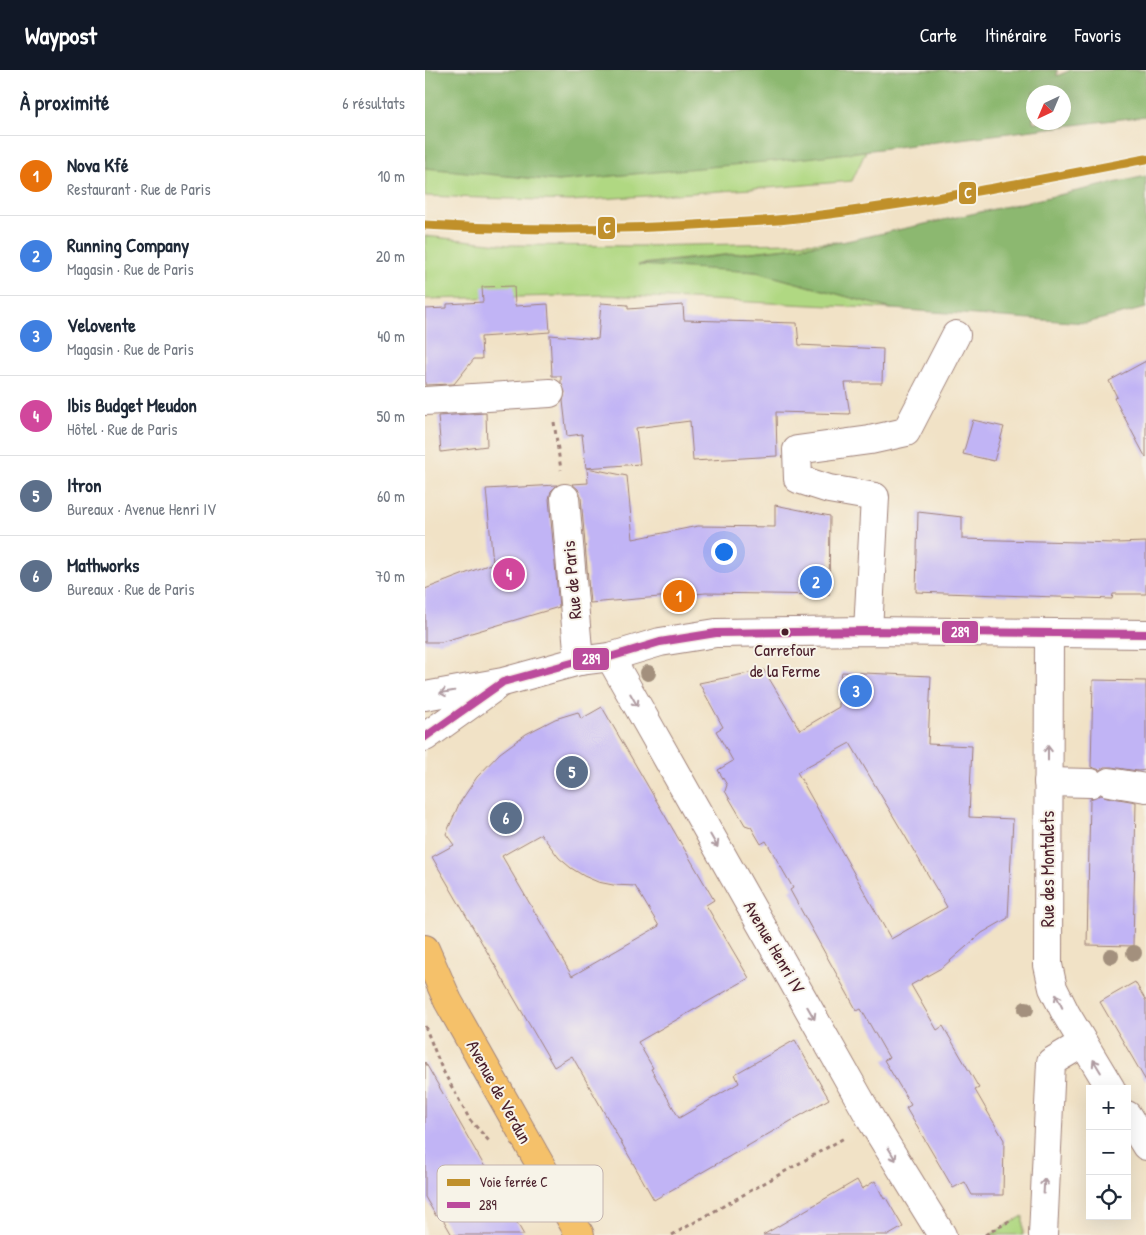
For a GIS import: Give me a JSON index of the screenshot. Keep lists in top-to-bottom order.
{
  "streets": {
    "main road": ["Avenue de Verdun"],
    "street": ["Rue de Paris", "Rue des Montalets", "Avenue Henri IV"]
  },
  "one_way": ["Rue des Montalets", "Avenue Henri IV"],
  "places": ["Carrefour de la Ferme"],
  "lines": ["rail line C", "transit line 289"],
  "legend": ["Voie ferrée C", "289"],
  "north": "bottom left",
  "page": {
    "header": "Waypost",
    "nav": ["Carte", "Itinéraire", "Favoris"],
    "heading": ["À proximité", "6 résultats"],
    "list": [
      {
        "mark": "1",
        "name": "Nova Kfé",
        "note": "Restaurant · Rue de Paris",
        "value": "10 m"
      },
      {
        "mark": "2",
        "name": "Running Company",
        "note": "Magasin · Rue de Paris",
        "value": "20 m"
      },
      {
        "mark": "3",
        "name": "Velovente",
        "note": "Magasin · Rue de Paris",
        "value": "40 m"
      },
      {
        "mark": "4",
        "name": "Ibis Budget Meudon",
        "note": "Hôtel · Rue de Paris",
        "value": "50 m"
      },
      {
        "mark": "5",
        "name": "Itron",
        "note": "Bureaux · Avenue Henri IV",
        "value": "60 m"
      },
      {
        "mark": "6",
        "name": "Mathworks",
        "note": "Bureaux · Rue de Paris",
        "value": "70 m"
      }
    ],
    "pins": [
      "4",
      "2",
      "1",
      "3",
      "5",
      "6"
    ],
    "map_buttons": ["+", "−"]
  }
}
